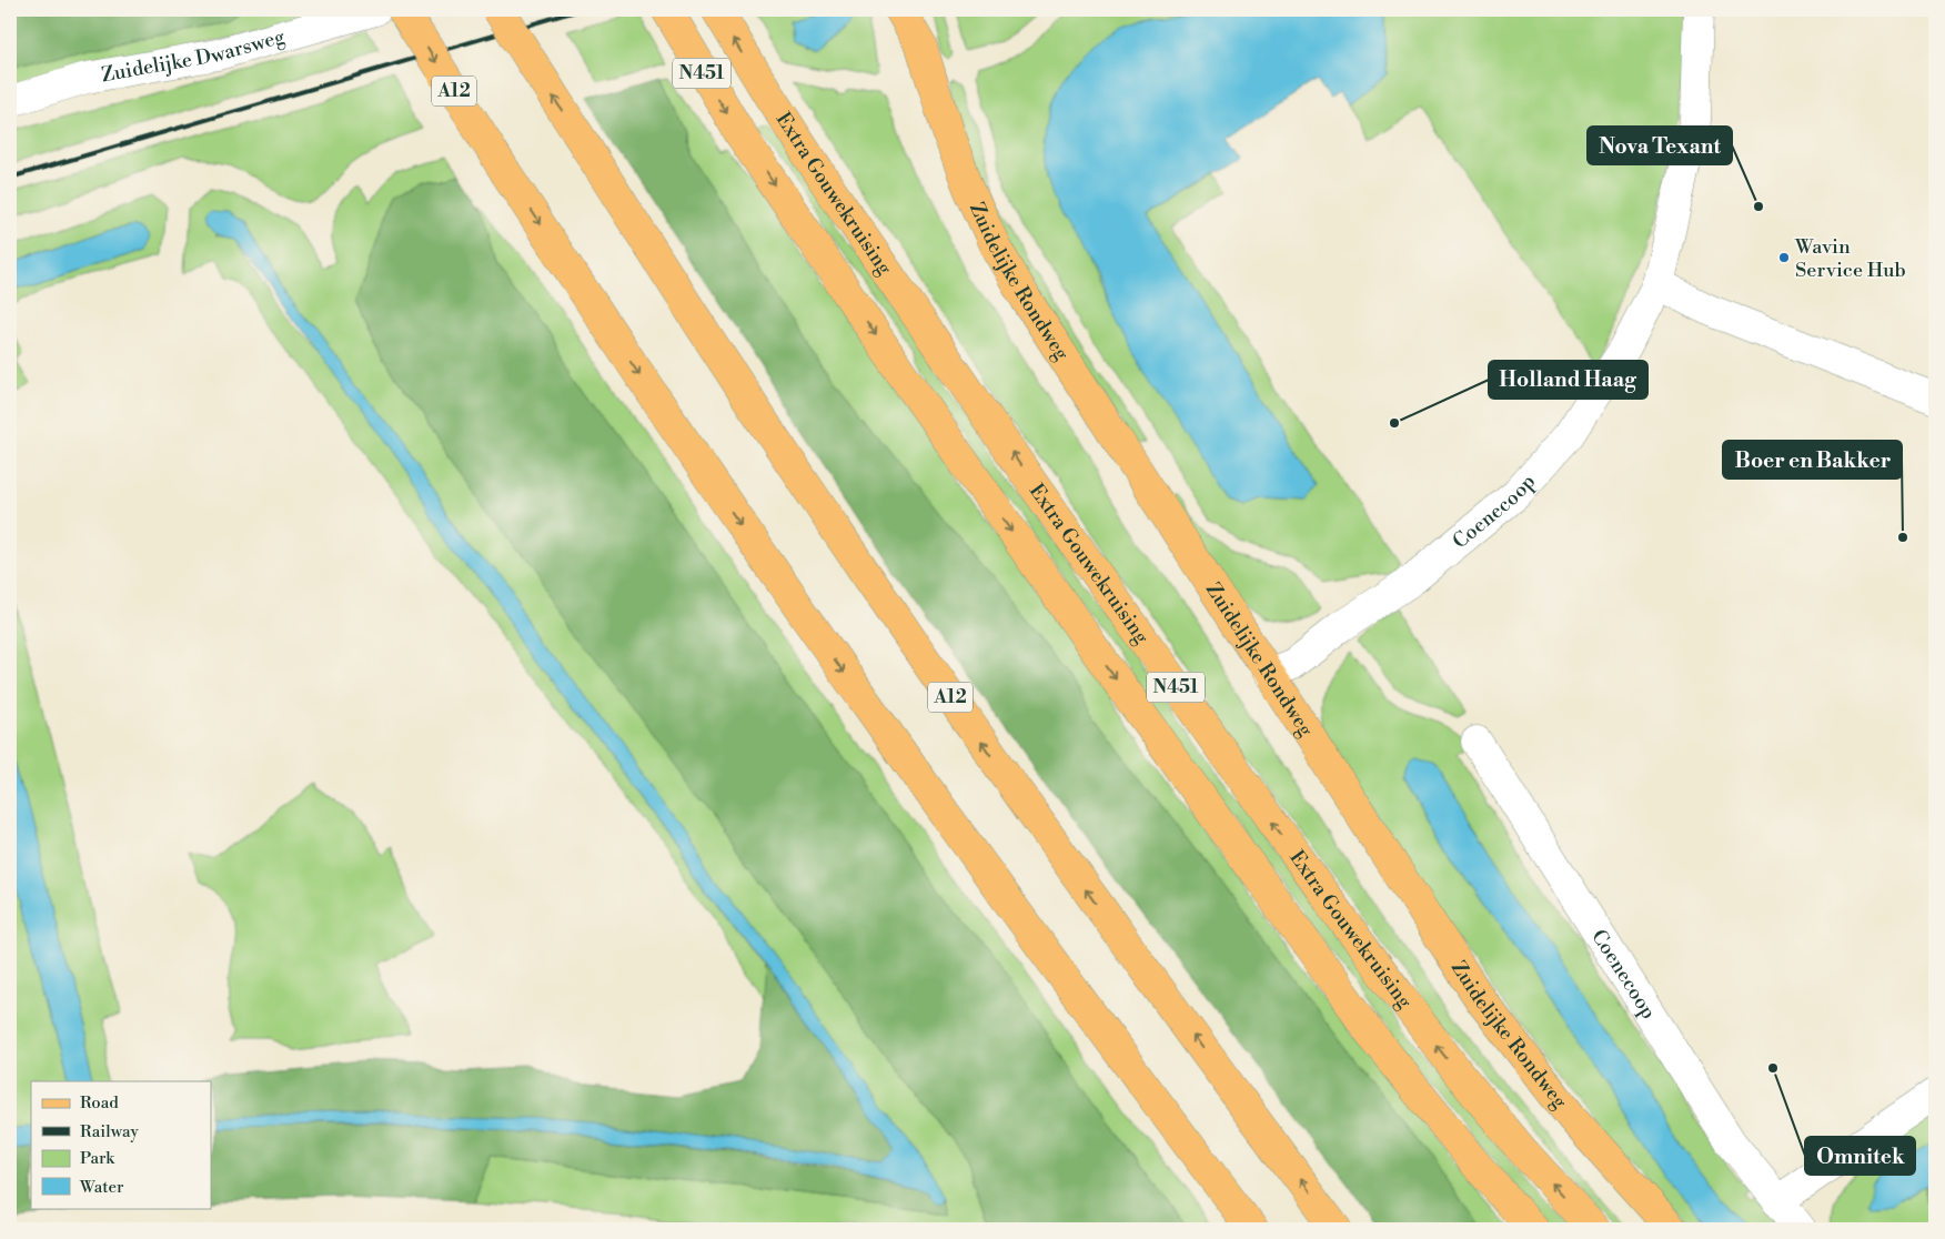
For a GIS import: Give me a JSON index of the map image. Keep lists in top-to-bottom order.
{
  "streets": {
    "main road": [
      "N451",
      "A12",
      "Extra Gouwekruising",
      "Zuidelijke Rondweg"
    ],
    "street": ["Zuidelijke Dwarsweg", "Coenecoop"]
  },
  "crossings": [
    ["Zuidelijke Rondweg", "Coenecoop"]
  ],
  "places": [
    "Nova Texant",
    "Wavin Service Hub",
    "Holland Haag",
    "Boer en Bakker",
    "Omnitek"
  ],
  "legend": [
    "Road",
    "Railway",
    "Park",
    "Water"
  ]
}
